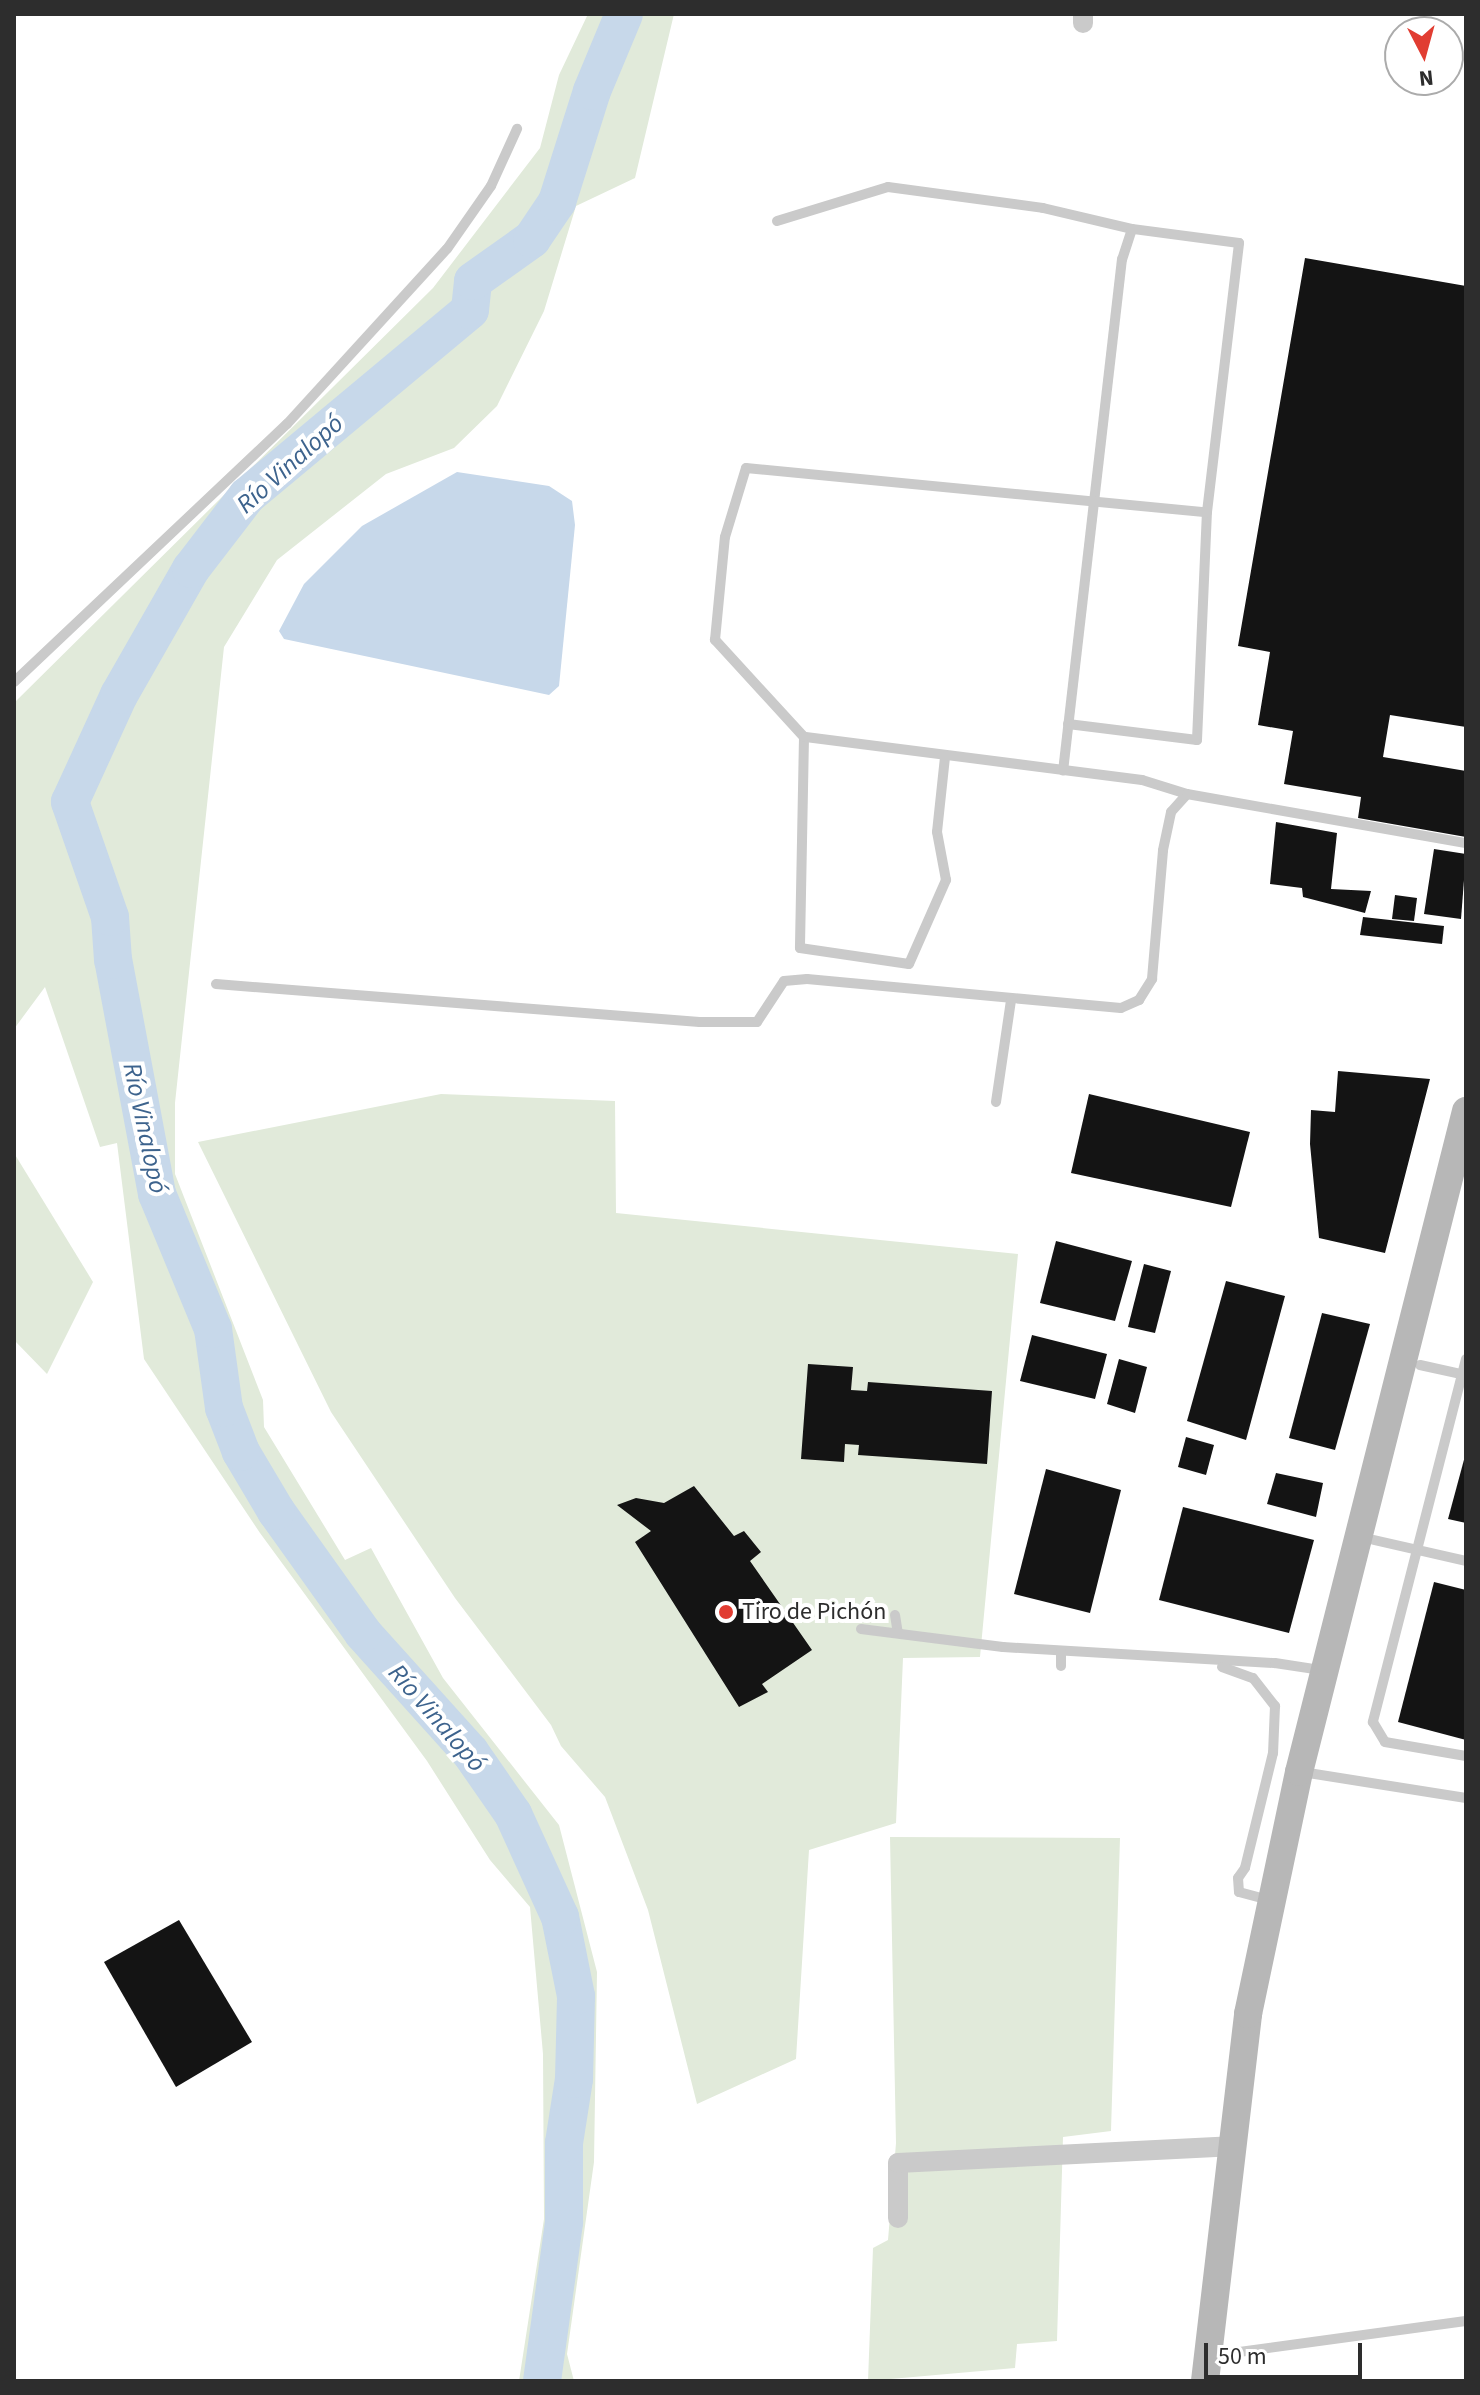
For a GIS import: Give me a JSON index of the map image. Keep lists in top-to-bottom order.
{
  "water": ["Río Vinalopó"],
  "places": ["Tiro de Pichón"],
  "scale_bar": "50 m",
  "north": "bottom"
}
